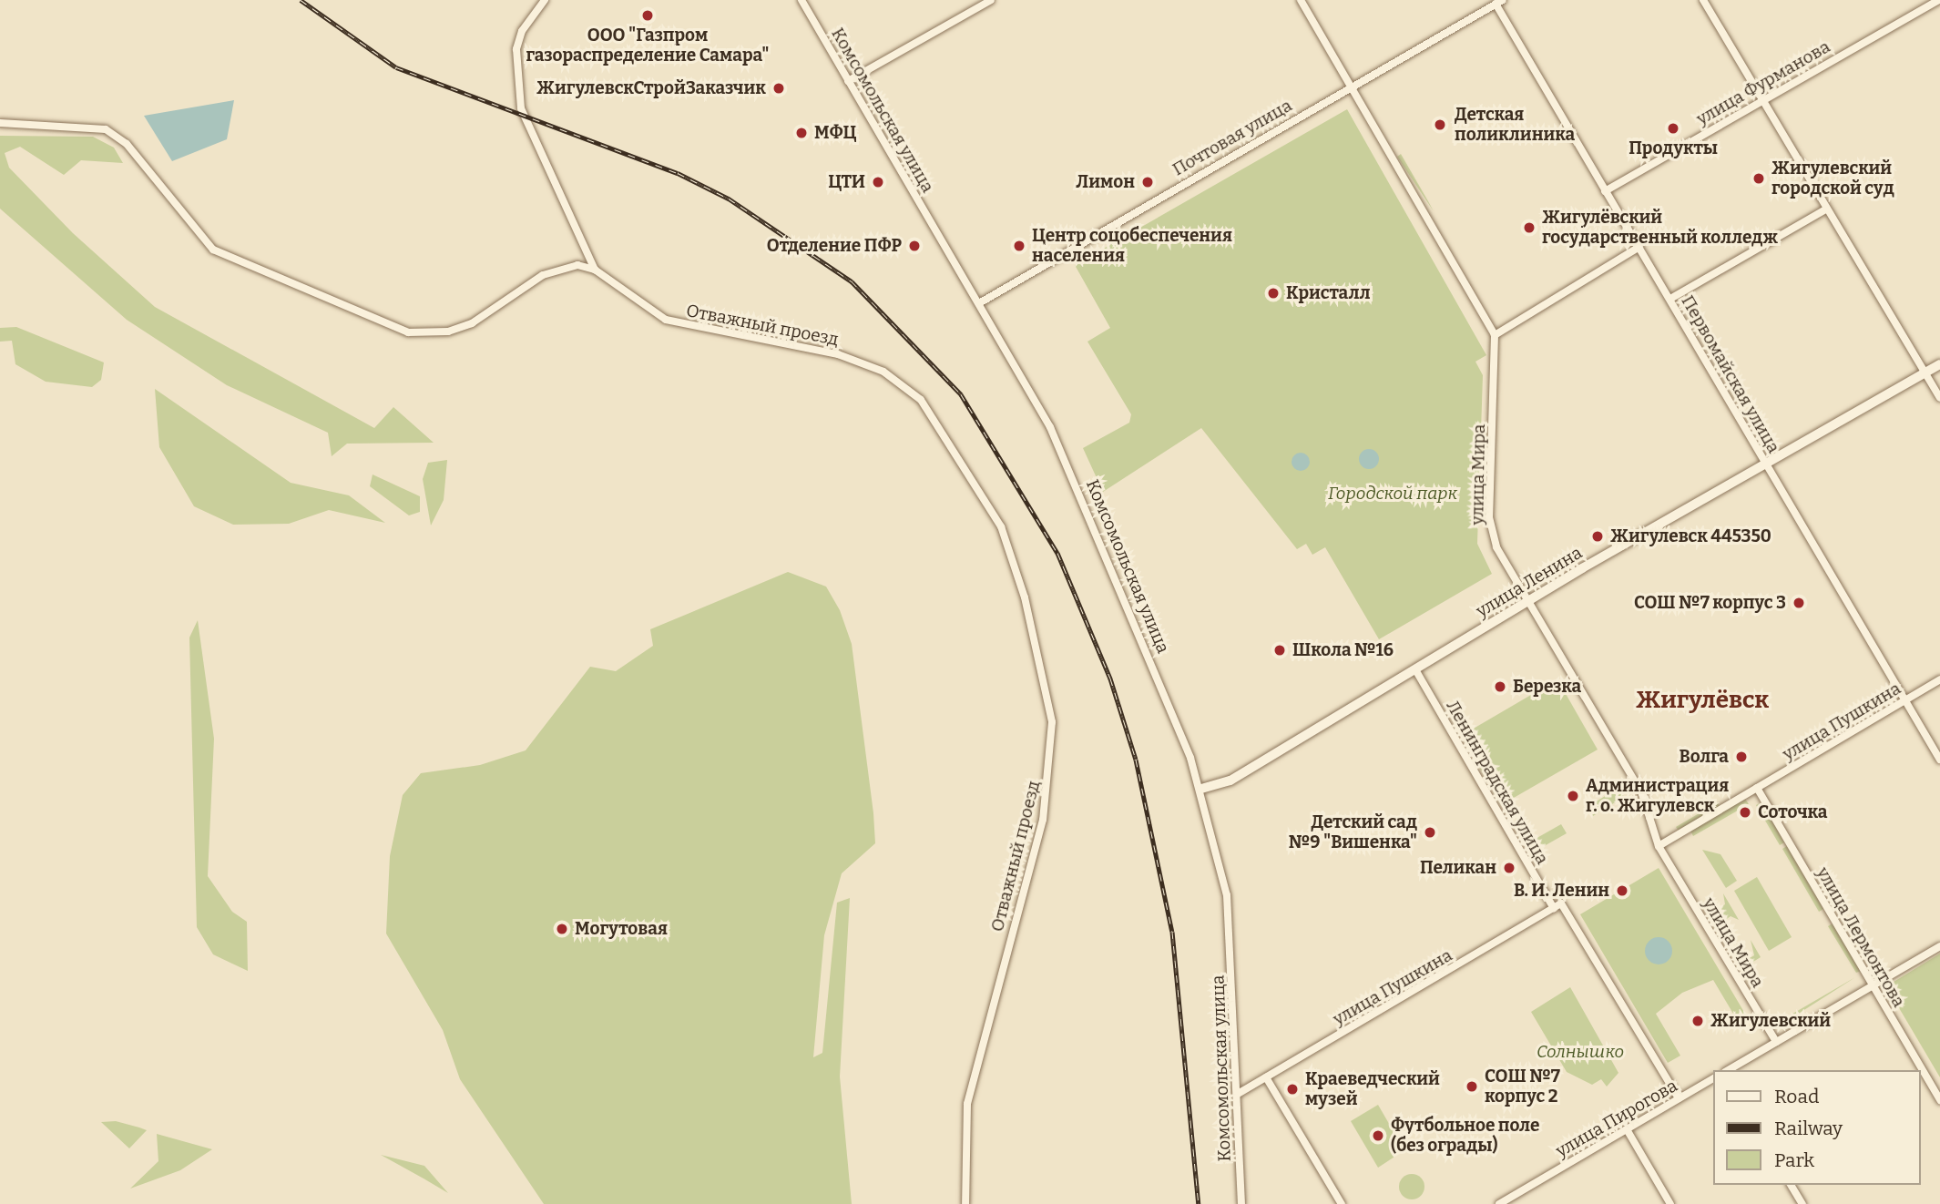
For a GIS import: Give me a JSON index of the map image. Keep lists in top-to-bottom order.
{
  "streets": {
    "street": [
      "улица Фурманова",
      "Комсомольская улица",
      "Почтовая улица",
      "Отважный проезд",
      "Первомайская улица",
      "улица Мира",
      "улица Ленина",
      "улица Пушкина",
      "Ленинградская улица",
      "улица Лермонтова",
      "улица Пирогова"
    ]
  },
  "crossings": [
    ["улица Фурманова", "Первомайская улица"],
    ["Комсомольская улица", "Почтовая улица"],
    ["Комсомольская улица", "улица Ленина"],
    ["Комсомольская улица", "улица Пушкина"],
    ["Почтовая улица", "Первомайская улица"],
    ["Первомайская улица", "улица Ленина"],
    ["Первомайская улица", "улица Пушкина"],
    ["улица Мира", "улица Ленина"],
    ["улица Мира", "улица Пушкина"],
    ["улица Ленина", "Ленинградская улица"],
    ["улица Пушкина", "Ленинградская улица"],
    ["улица Пушкина", "улица Лермонтова"],
    ["Ленинградская улица", "улица Пирогова"]
  ],
  "districts": ["Жигулёвск"],
  "parks": ["Городской парк", "Солнышко"],
  "places": [
    "ООО \"Газпром газораспределение Самара\"",
    "ЖигулевскСтройЗаказчик",
    "Детская поликлиника",
    "Продукты",
    "МФЦ",
    "Жигулевский городской суд",
    "ЦТИ",
    "Лимон",
    "Жигулёвский государственный колледж",
    "Отделение ПФР",
    "Центр соцобеспечения населения",
    "Кристалл",
    "Жигулевск 445350",
    "СОШ №7 корпус 3",
    "Школа №16",
    "Березка",
    "Волга",
    "Администрация г. о. Жигулевск",
    "Соточка",
    "Детский сад №9 \"Вишенка\"",
    "Пеликан",
    "В. И. Ленин",
    "Могутовая",
    "Жигулевский",
    "СОШ №7 корпус 2",
    "Краеведческий музей",
    "Футбольное поле (без ограды)"
  ],
  "legend": ["Road", "Railway", "Park"]
}
